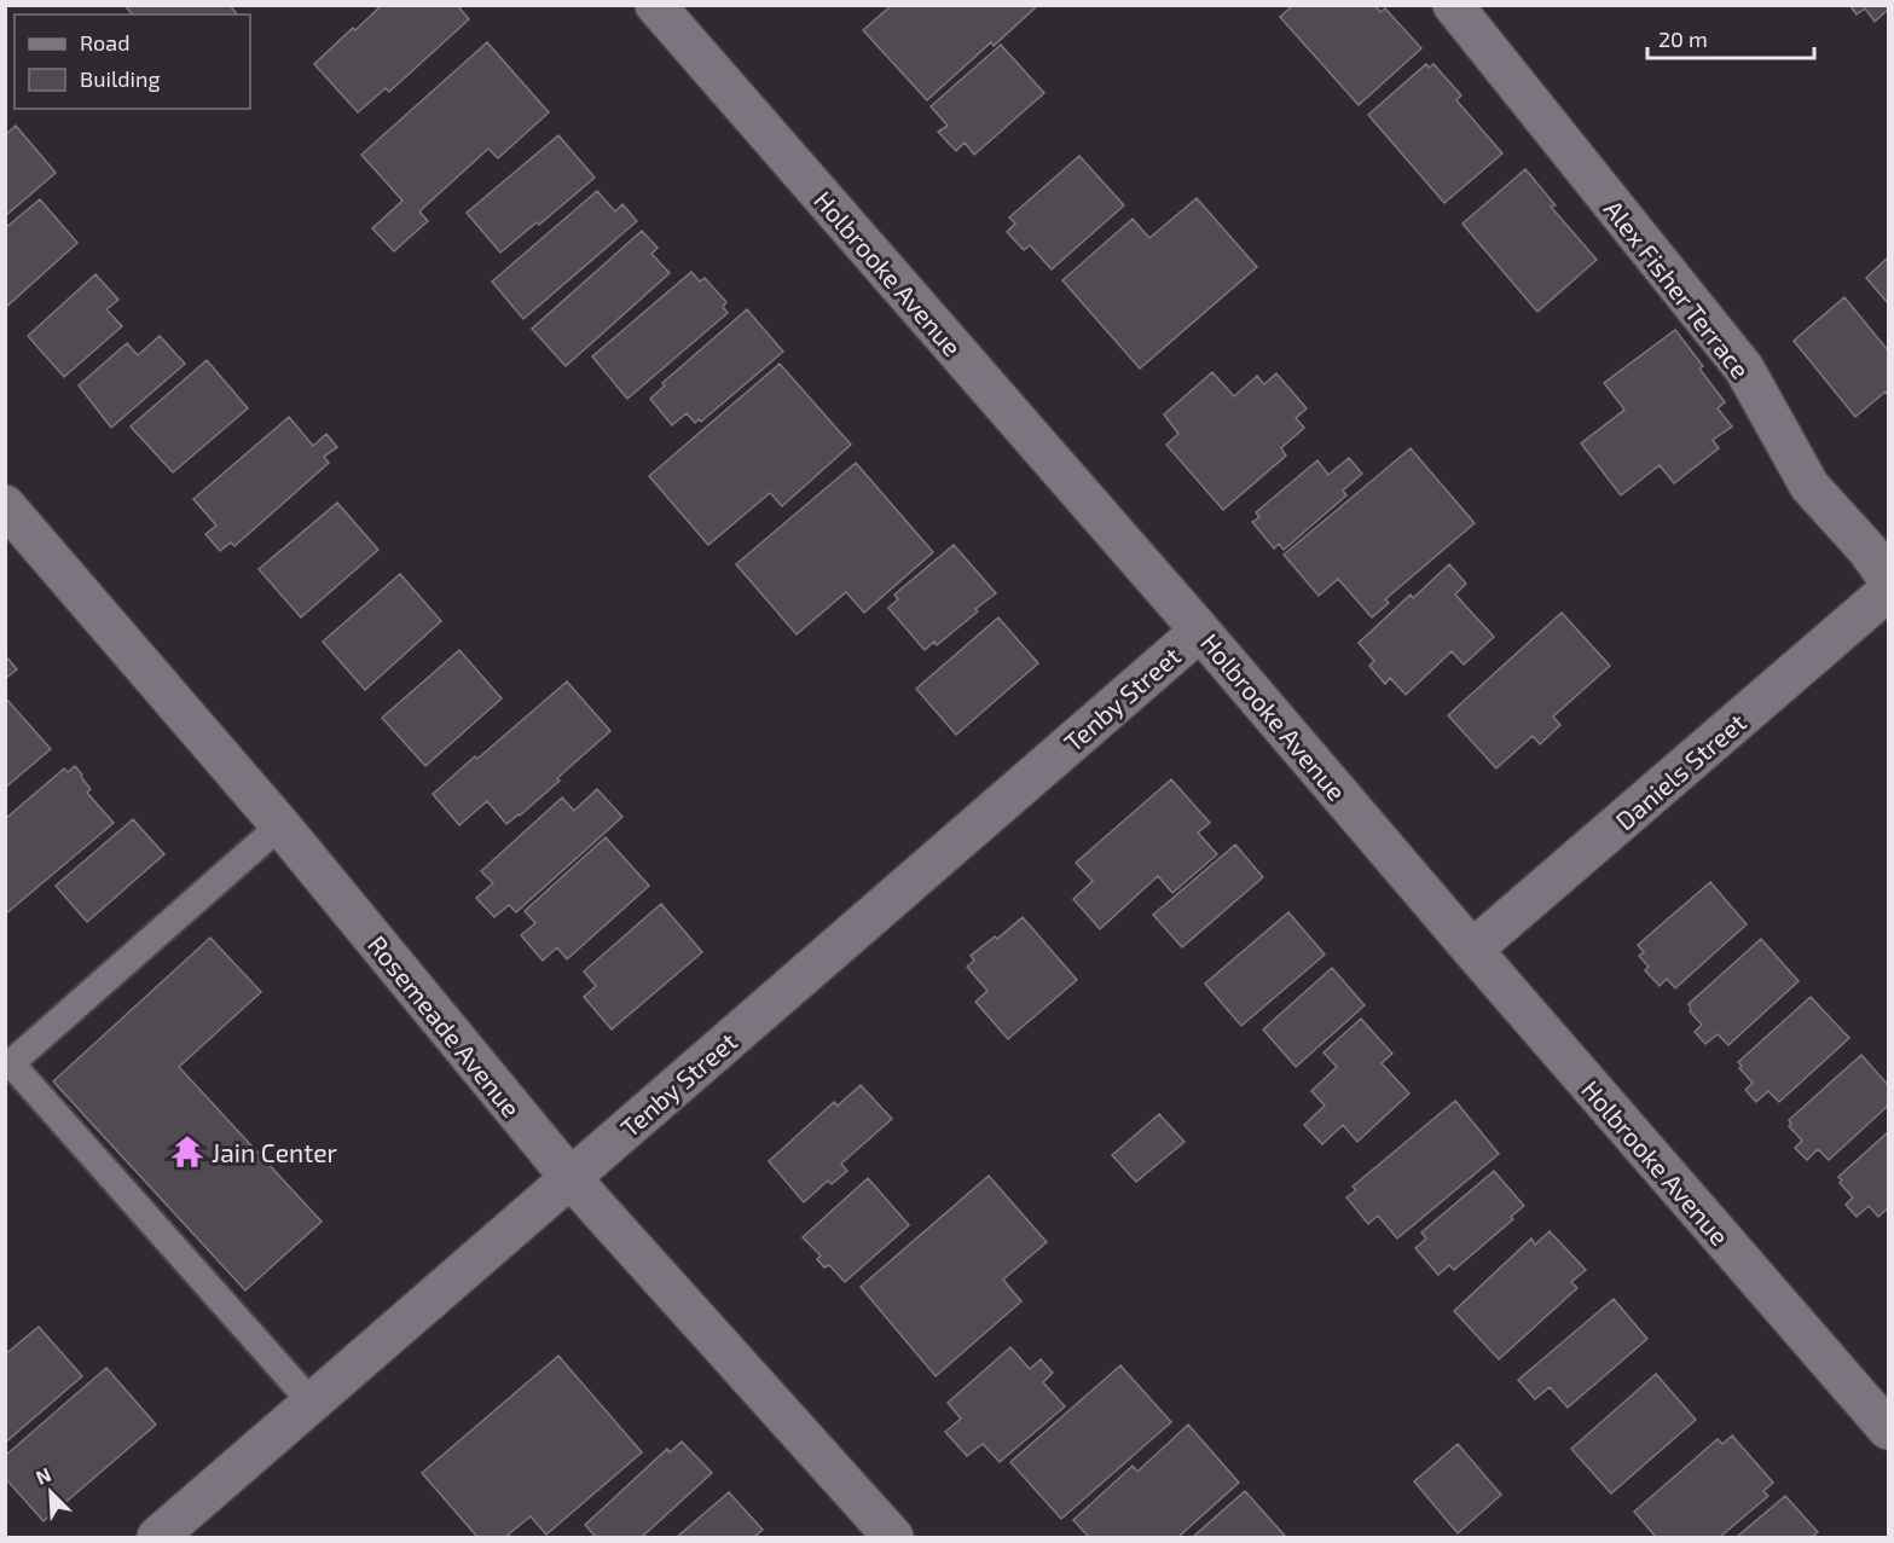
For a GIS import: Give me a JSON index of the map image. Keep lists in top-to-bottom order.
{
  "streets": {
    "street": [
      "Holbrooke Avenue",
      "Alex Fisher Terrace",
      "Tenby Street",
      "Daniels Street",
      "Rosemeade Avenue"
    ]
  },
  "crossings": [
    ["Holbrooke Avenue", "Tenby Street"],
    ["Holbrooke Avenue", "Daniels Street"],
    ["Tenby Street", "Rosemeade Avenue"]
  ],
  "places": {
    "temple": ["Jain Center"]
  },
  "legend": ["Road", "Building"],
  "scale_bar": "20 m",
  "north": "top left"
}
